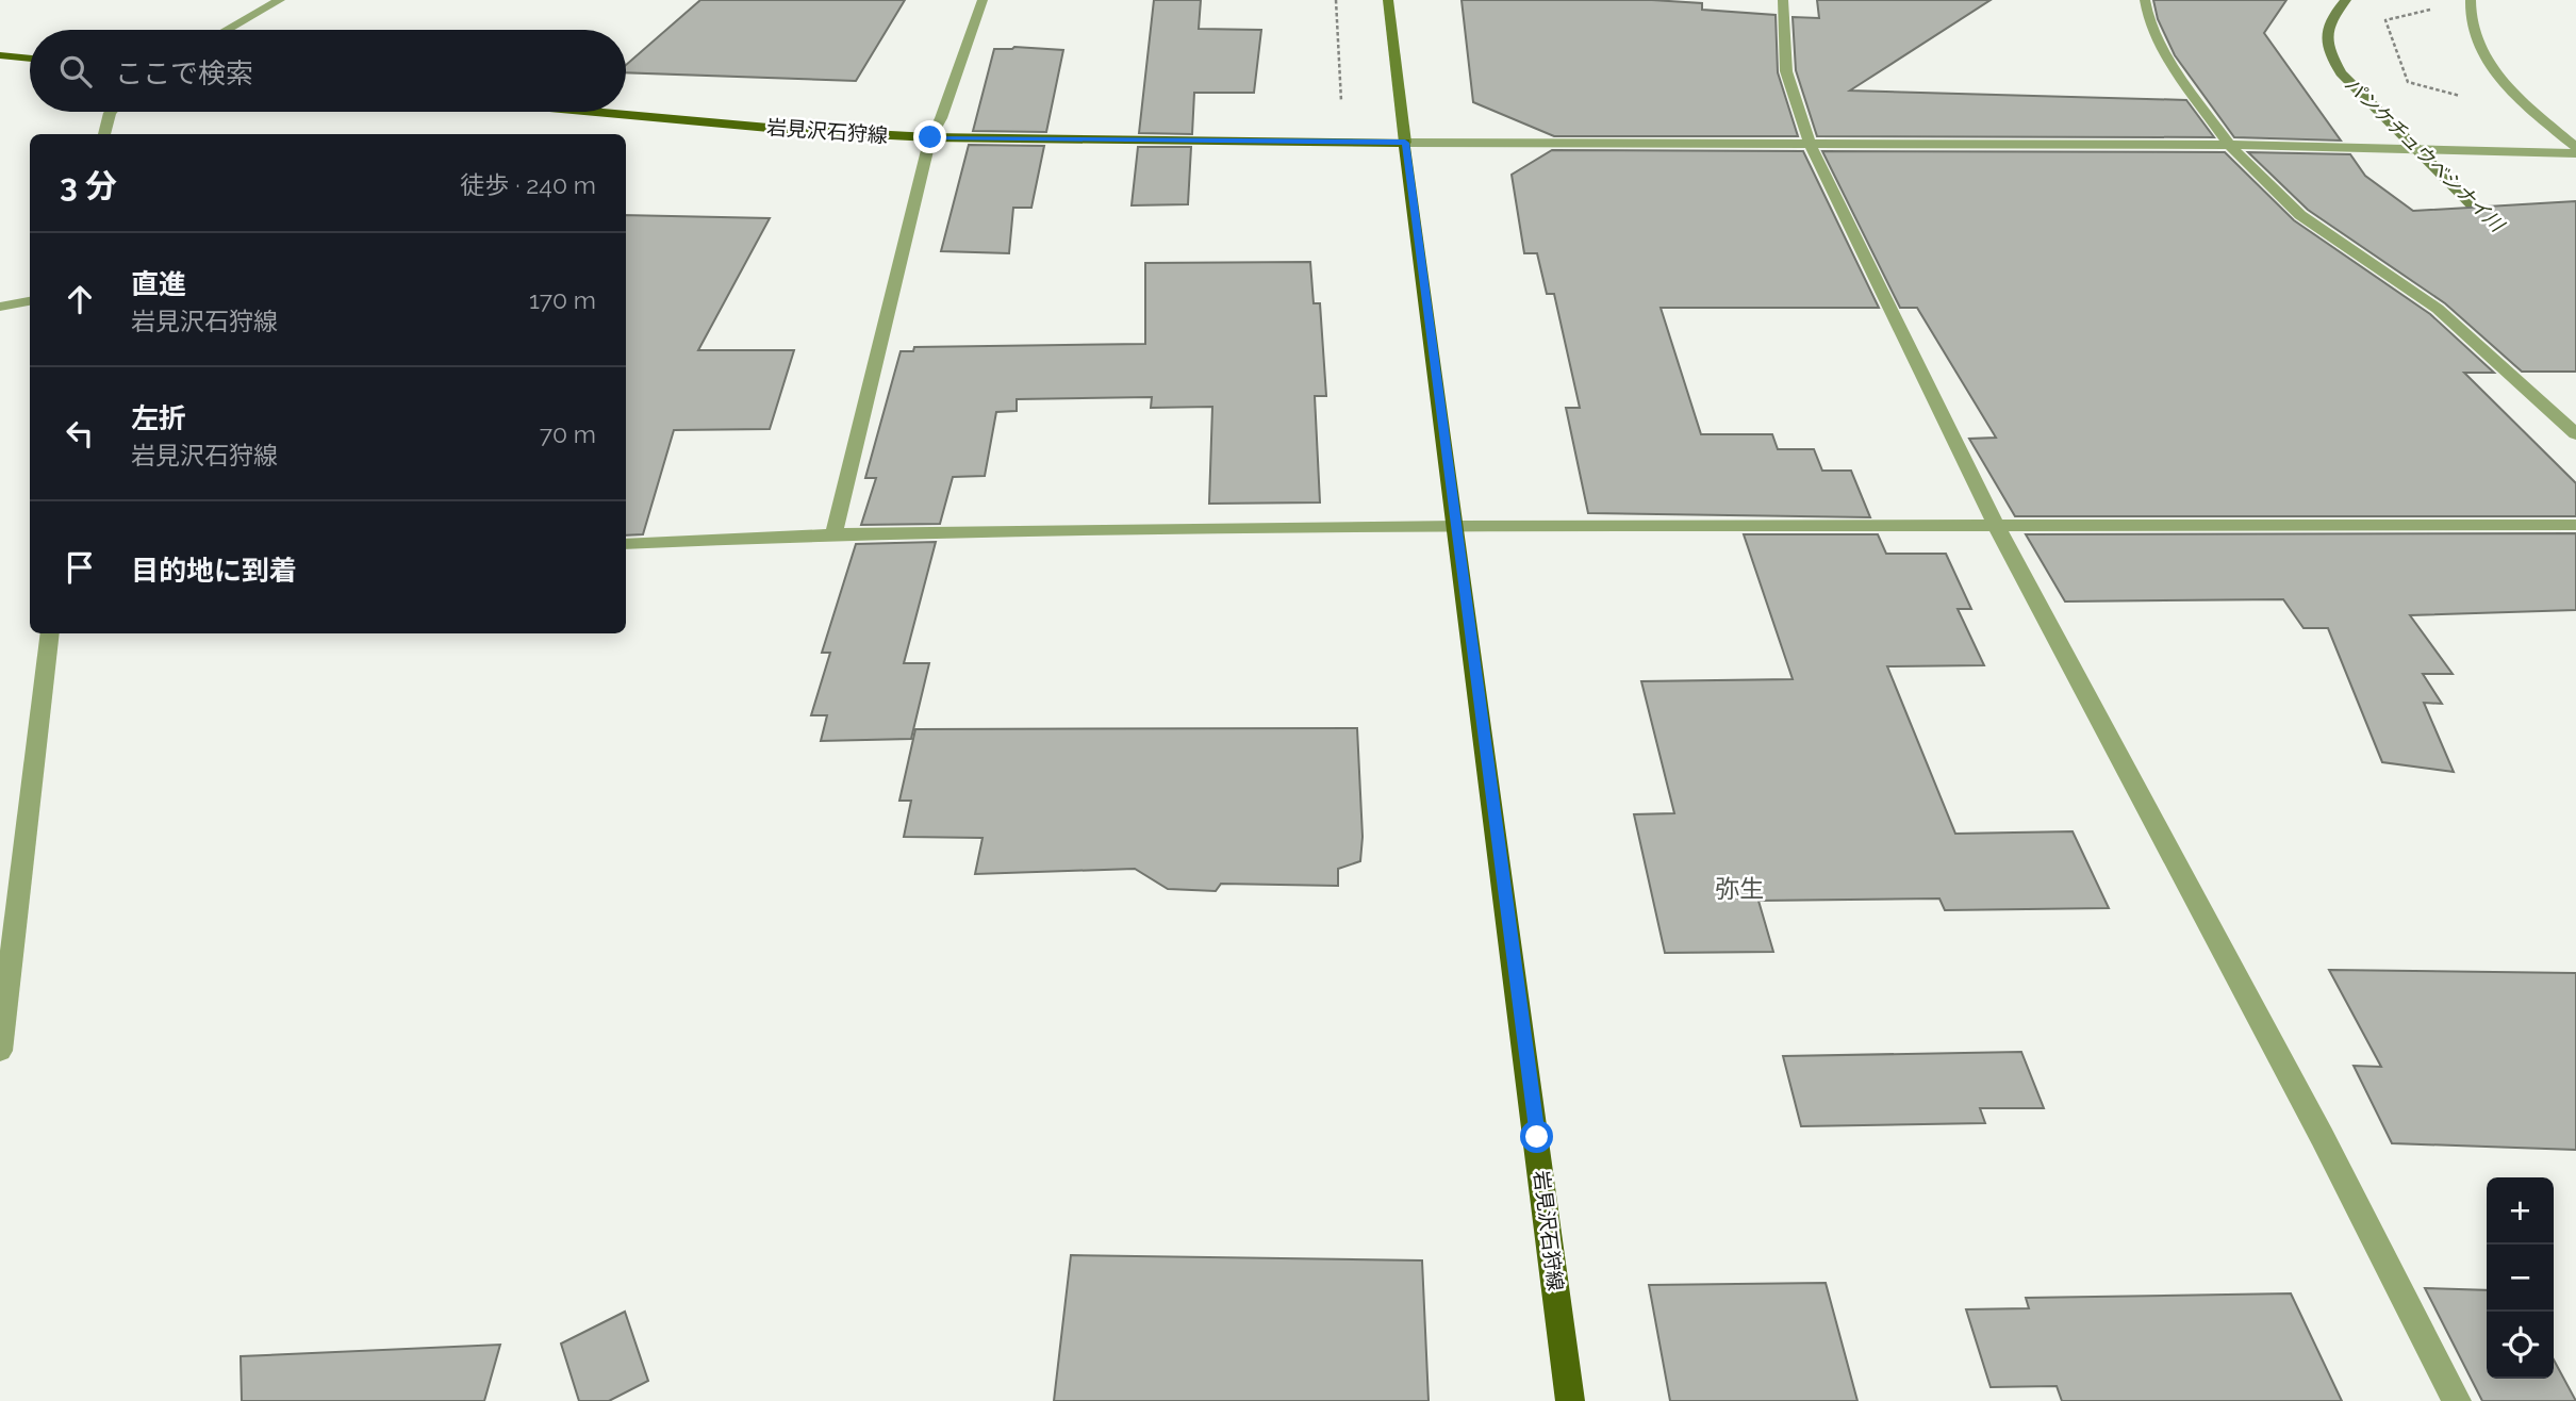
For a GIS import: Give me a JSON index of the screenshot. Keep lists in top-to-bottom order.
{
  "streets": {
    "main road": ["岩見沢石狩線"]
  },
  "districts": ["弥生"],
  "water": ["パンケチュウベシナイ川"],
  "page": {
    "search": "ここで検索",
    "heading": ["3 分", "徒歩 · 240 m"],
    "list": [
      ["直進", "岩見沢石狩線", "170 m"],
      ["左折", "岩見沢石狩線", "70 m"],
      "目的地に到着"
    ],
    "map_buttons": ["+", "−"]
  }
}
